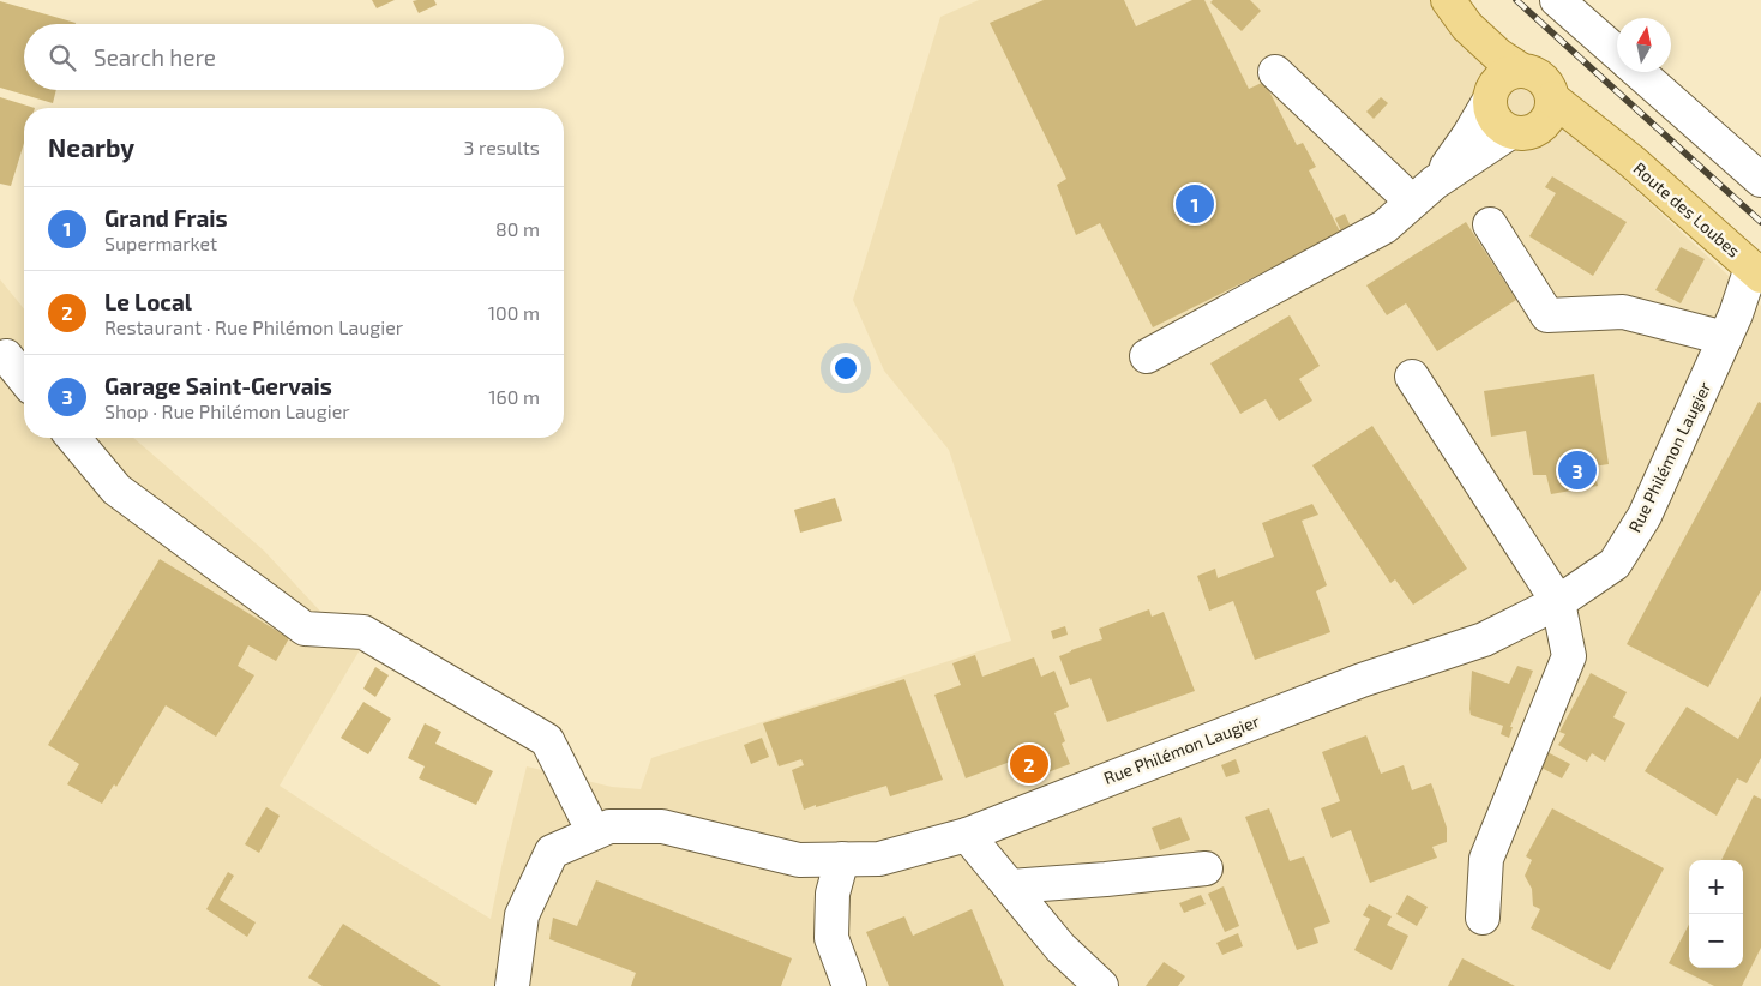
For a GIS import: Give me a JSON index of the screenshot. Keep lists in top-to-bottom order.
{
  "streets": {
    "main road": ["Route des Loubes"],
    "street": ["Rue Philémon Laugier"]
  },
  "crossings": [
    ["Route des Loubes", "Rue Philémon Laugier"]
  ],
  "north": "top",
  "page": {
    "search": "Search here",
    "heading": ["Nearby", "3 results"],
    "pins": ["1", "3", "2"],
    "list": [
      {
        "mark": "1",
        "name": "Grand Frais",
        "note": "Supermarket",
        "value": "80 m"
      },
      {
        "mark": "2",
        "name": "Le Local",
        "note": "Restaurant · Rue Philémon Laugier",
        "value": "100 m"
      },
      {
        "mark": "3",
        "name": "Garage Saint-Gervais",
        "note": "Shop · Rue Philémon Laugier",
        "value": "160 m"
      }
    ],
    "map_buttons": ["+", "−"]
  }
}
